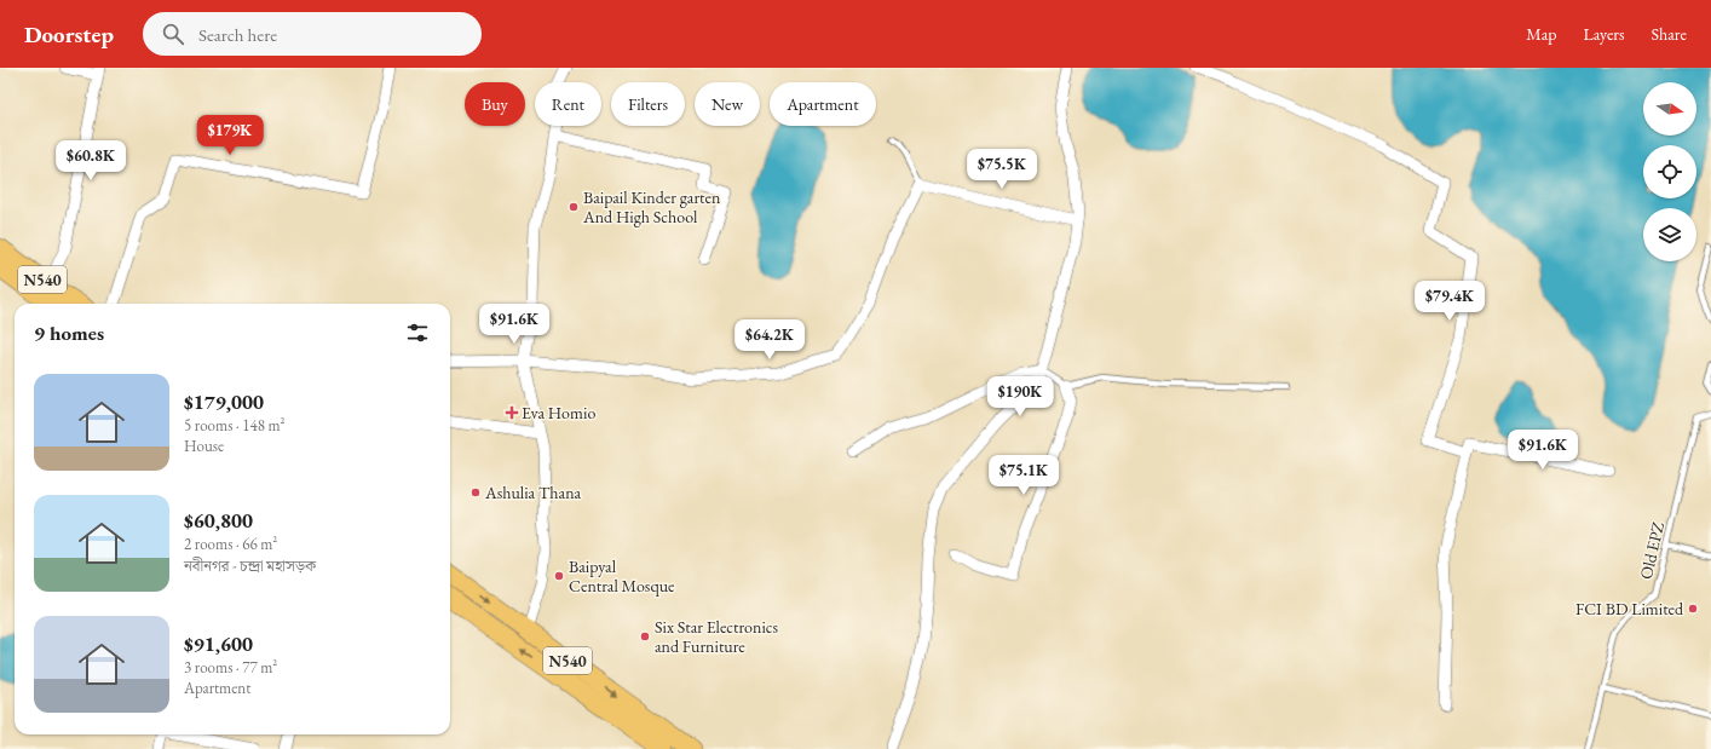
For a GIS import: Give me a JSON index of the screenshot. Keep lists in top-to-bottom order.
{
  "streets": {
    "highway": ["N540"],
    "lane": ["Old EPZ"]
  },
  "places": {
    "other": [
      "Baipail Kinder garten And High School",
      "Ashulia Thana",
      "Baipyal Central Mosque",
      "FCI BD Limited",
      "Six Star Electronics and Furniture"
    ],
    "health": ["Eva Homio"]
  },
  "north": "right",
  "page": {
    "header": "Doorstep",
    "search": "Search here",
    "nav": ["Map", "Layers", "Share"],
    "chip": [
      "Buy",
      "Rent",
      "Filters",
      "New",
      "Apartment"
    ],
    "price": [
      "$179K",
      "$60.8K",
      "$75.5K",
      "$79.4K",
      "$91.6K",
      "$64.2K",
      "$190K",
      "$91.6K",
      "$75.1K"
    ],
    "heading": "9 homes",
    "list": [
      {
        "name": "$179,000",
        "note": "5 rooms · 148 m² · House"
      },
      {
        "name": "$60,800",
        "note": "2 rooms · 66 m² · নবীনগর - চন্দ্রা মহাসড়ক"
      },
      {
        "name": "$91,600",
        "note": "3 rooms · 77 m² · Apartment"
      }
    ]
  }
}
